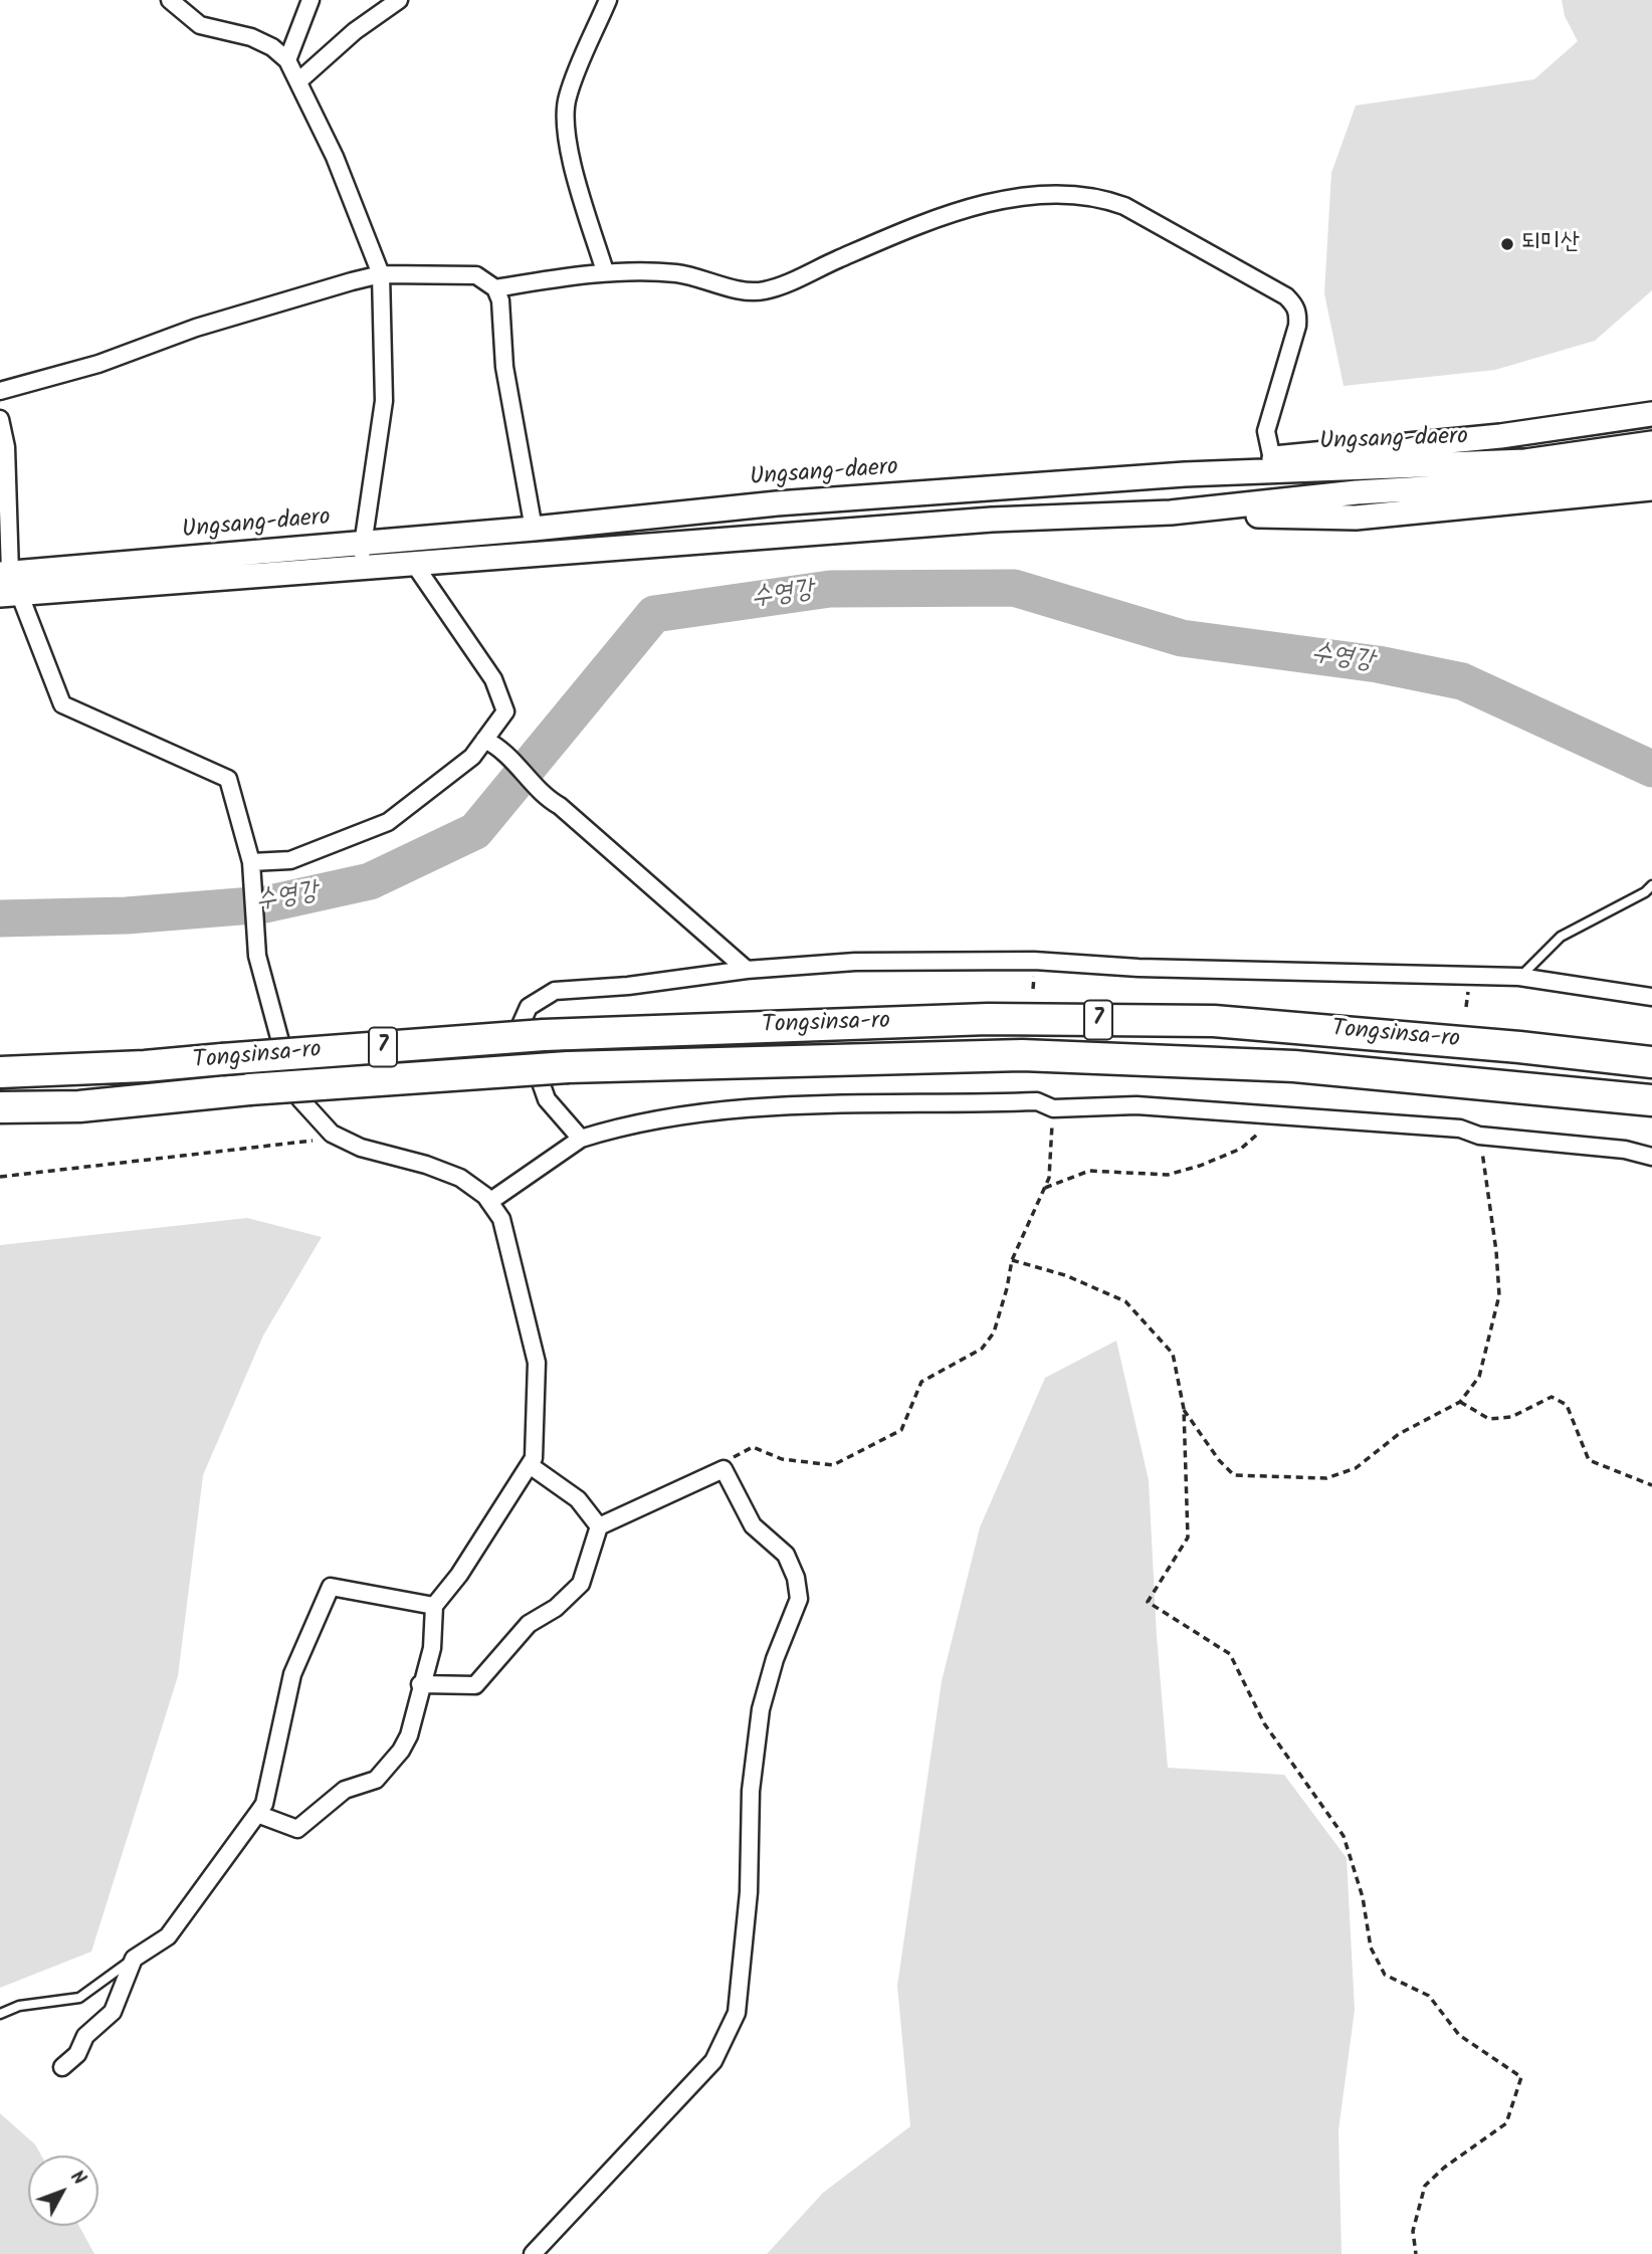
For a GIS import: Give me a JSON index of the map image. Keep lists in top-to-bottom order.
{
  "streets": {
    "highway": ["7", "Tongsinsa-ro"],
    "main road": ["Ungsang-daero"]
  },
  "water": ["수영강"],
  "places": ["되미산"],
  "north": "top right"
}
